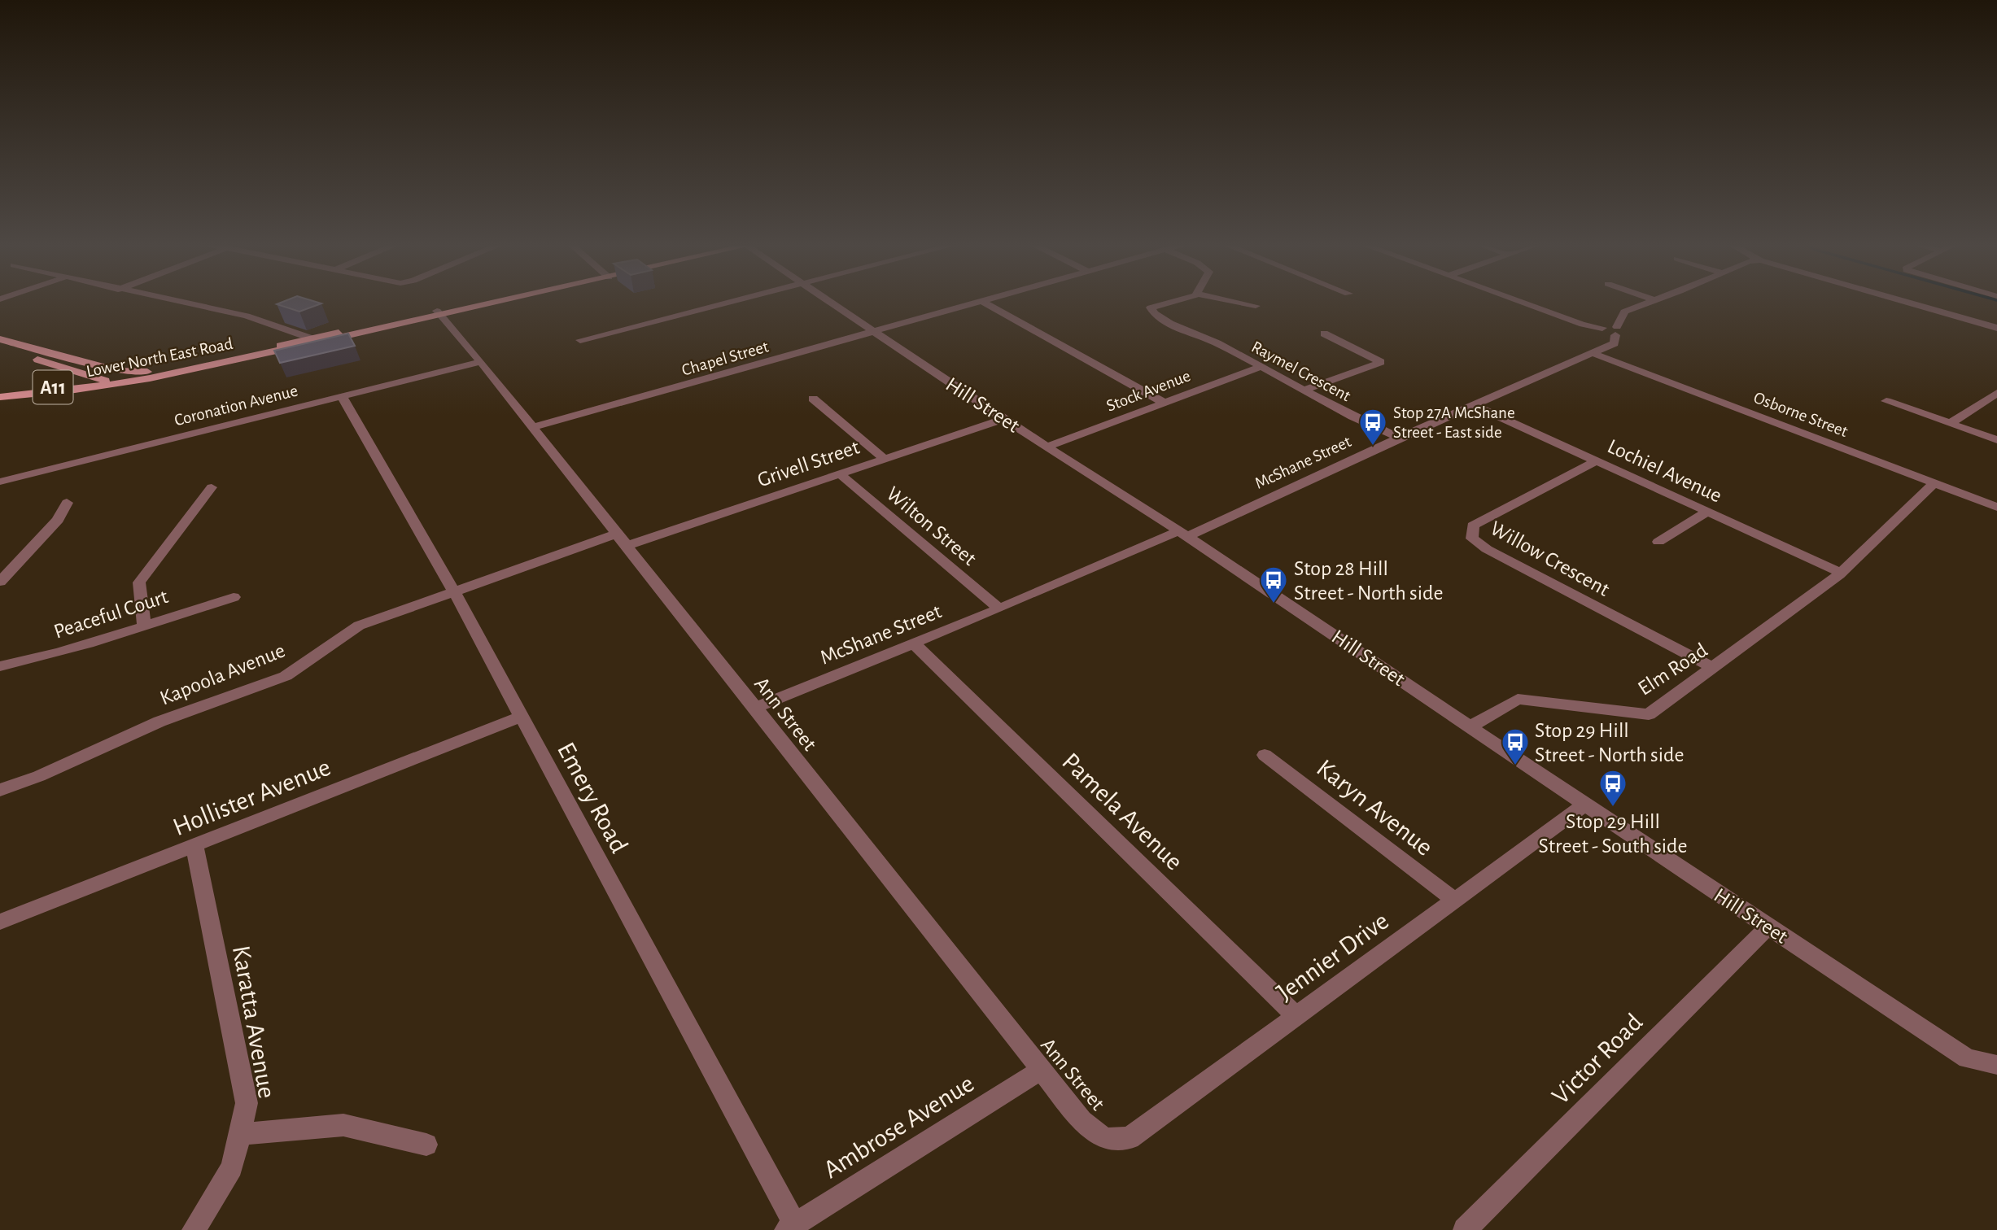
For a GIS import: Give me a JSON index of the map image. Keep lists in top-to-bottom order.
{
  "streets": {
    "main road": ["Lower North East Road", "A11"],
    "street": [
      "Chapel Street",
      "Raymel Crescent",
      "Stock Avenue",
      "Hill Street",
      "Coronation Avenue",
      "Osborne Street",
      "McShane Street",
      "Grivell Street",
      "Lochiel Avenue",
      "Wilton Street",
      "Willow Crescent",
      "Peaceful Court",
      "Elm Road",
      "Kapoola Avenue",
      "Ann Street",
      "Hollister Avenue",
      "Emery Road",
      "Karyn Avenue",
      "Pamela Avenue",
      "Jennier Drive",
      "Karatta Avenue",
      "Victor Road",
      "Ambrose Avenue"
    ]
  },
  "crossings": [
    ["Lower North East Road", "Ann Street"],
    ["Chapel Street", "Hill Street"],
    ["Chapel Street", "Ann Street"],
    ["Raymel Crescent", "Stock Avenue"],
    ["Raymel Crescent", "McShane Street"],
    ["Stock Avenue", "Hill Street"],
    ["Hill Street", "McShane Street"],
    ["Hill Street", "Grivell Street"],
    ["Hill Street", "Elm Road"],
    ["Hill Street", "Jennier Drive"],
    ["Hill Street", "Victor Road"],
    ["Coronation Avenue", "Ann Street"],
    ["Coronation Avenue", "Emery Road"],
    ["Osborne Street", "McShane Street"],
    ["Osborne Street", "Elm Road"],
    ["McShane Street", "Lochiel Avenue"],
    ["McShane Street", "Wilton Street"],
    ["McShane Street", "Ann Street"],
    ["McShane Street", "Pamela Avenue"],
    ["Grivell Street", "Wilton Street"],
    ["Grivell Street", "Kapoola Avenue"],
    ["Grivell Street", "Ann Street"],
    ["Lochiel Avenue", "Willow Crescent"],
    ["Lochiel Avenue", "Elm Road"],
    ["Willow Crescent", "Elm Road"],
    ["Kapoola Avenue", "Ann Street"],
    ["Kapoola Avenue", "Emery Road"],
    ["Ann Street", "Jennier Drive"],
    ["Ann Street", "Ambrose Avenue"],
    ["Hollister Avenue", "Emery Road"],
    ["Hollister Avenue", "Karatta Avenue"],
    ["Emery Road", "Ambrose Avenue"],
    ["Karyn Avenue", "Jennier Drive"],
    ["Pamela Avenue", "Jennier Drive"]
  ],
  "places": {
    "bus stop": [
      "Stop 27A McShane Street - East side",
      "Stop 28 Hill Street - North side",
      "Stop 29 Hill Street - North side",
      "Stop 29 Hill Street - South side"
    ]
  }
}
